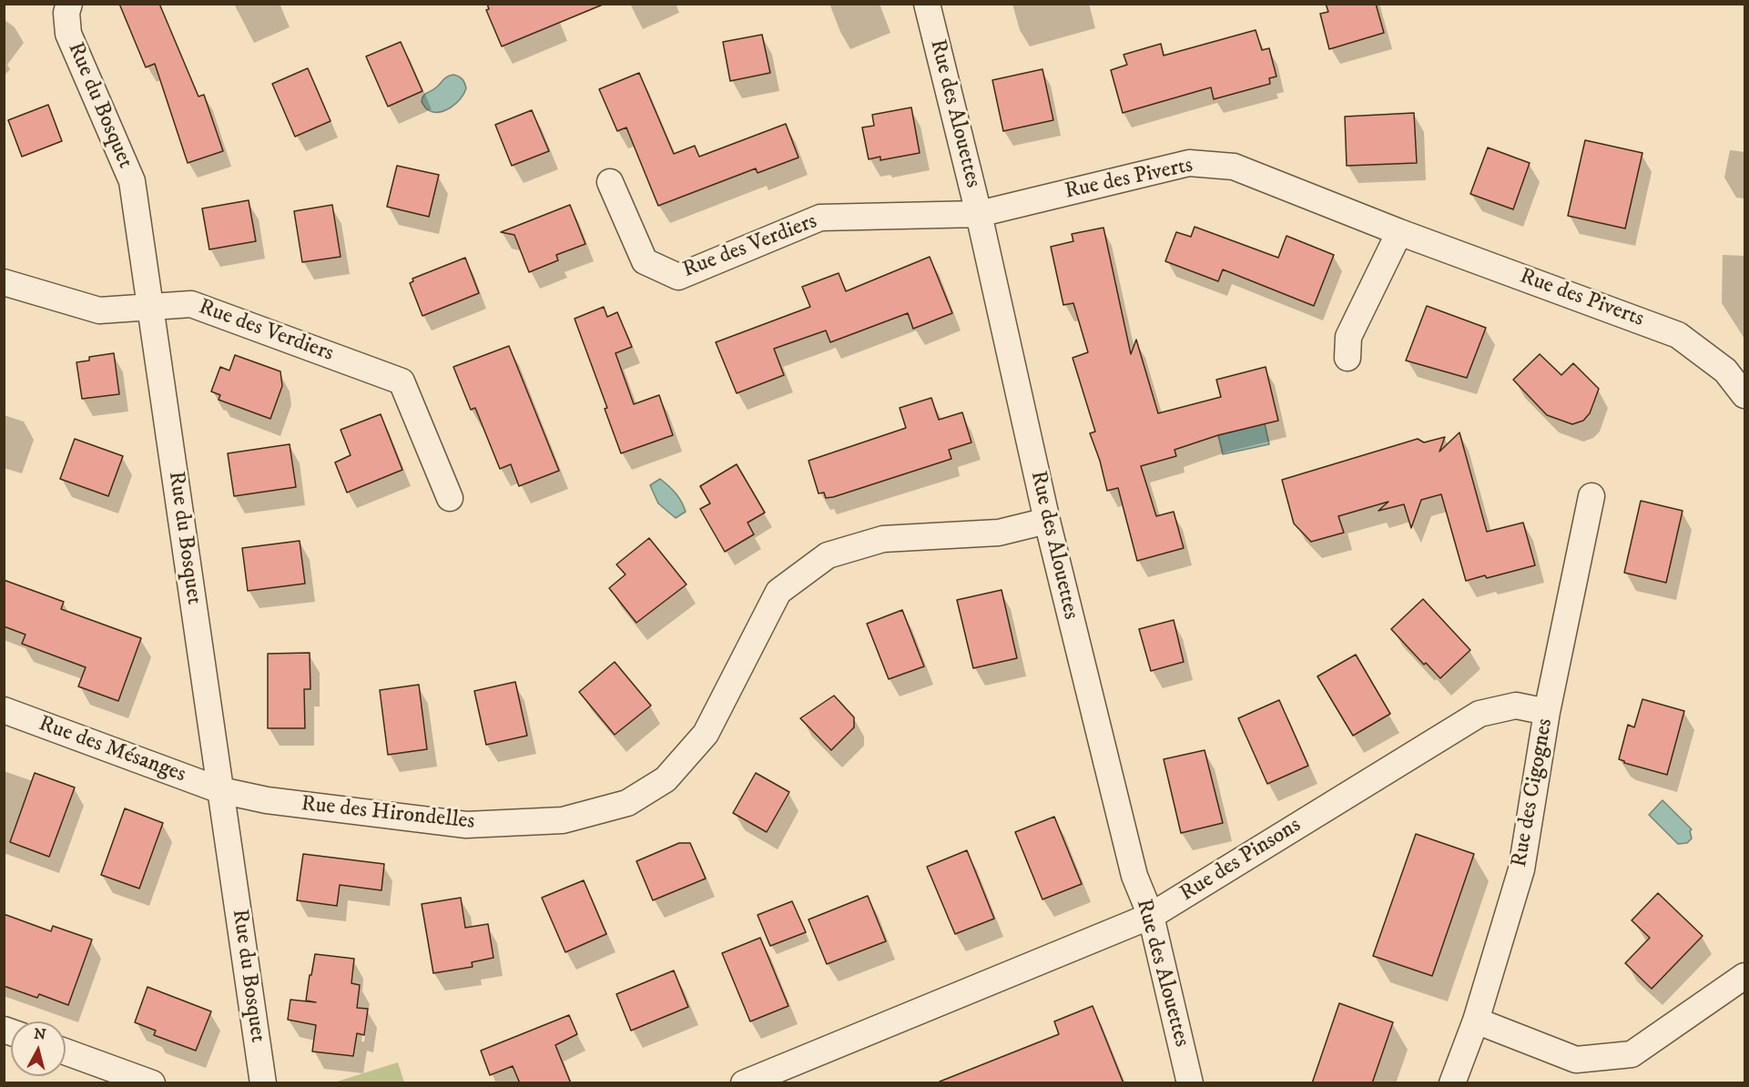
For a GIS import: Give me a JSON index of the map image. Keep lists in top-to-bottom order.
{
  "streets": {
    "street": [
      "Rue du Bosquet",
      "Rue des Alouettes",
      "Rue des Piverts",
      "Rue des Verdiers",
      "Rue des Mésanges",
      "Rue des Cigognes",
      "Rue des Hirondelles",
      "Rue des Pinsons"
    ]
  },
  "crossings": [
    ["Rue du Bosquet", "Rue des Verdiers"],
    ["Rue du Bosquet", "Rue des Mésanges"],
    ["Rue du Bosquet", "Rue des Hirondelles"],
    ["Rue des Alouettes", "Rue des Piverts"],
    ["Rue des Alouettes", "Rue des Verdiers"],
    ["Rue des Alouettes", "Rue des Hirondelles"],
    ["Rue des Alouettes", "Rue des Pinsons"],
    ["Rue des Piverts", "Rue des Verdiers"],
    ["Rue des Mésanges", "Rue des Hirondelles"],
    ["Rue des Cigognes", "Rue des Pinsons"]
  ],
  "north": "top"
}
